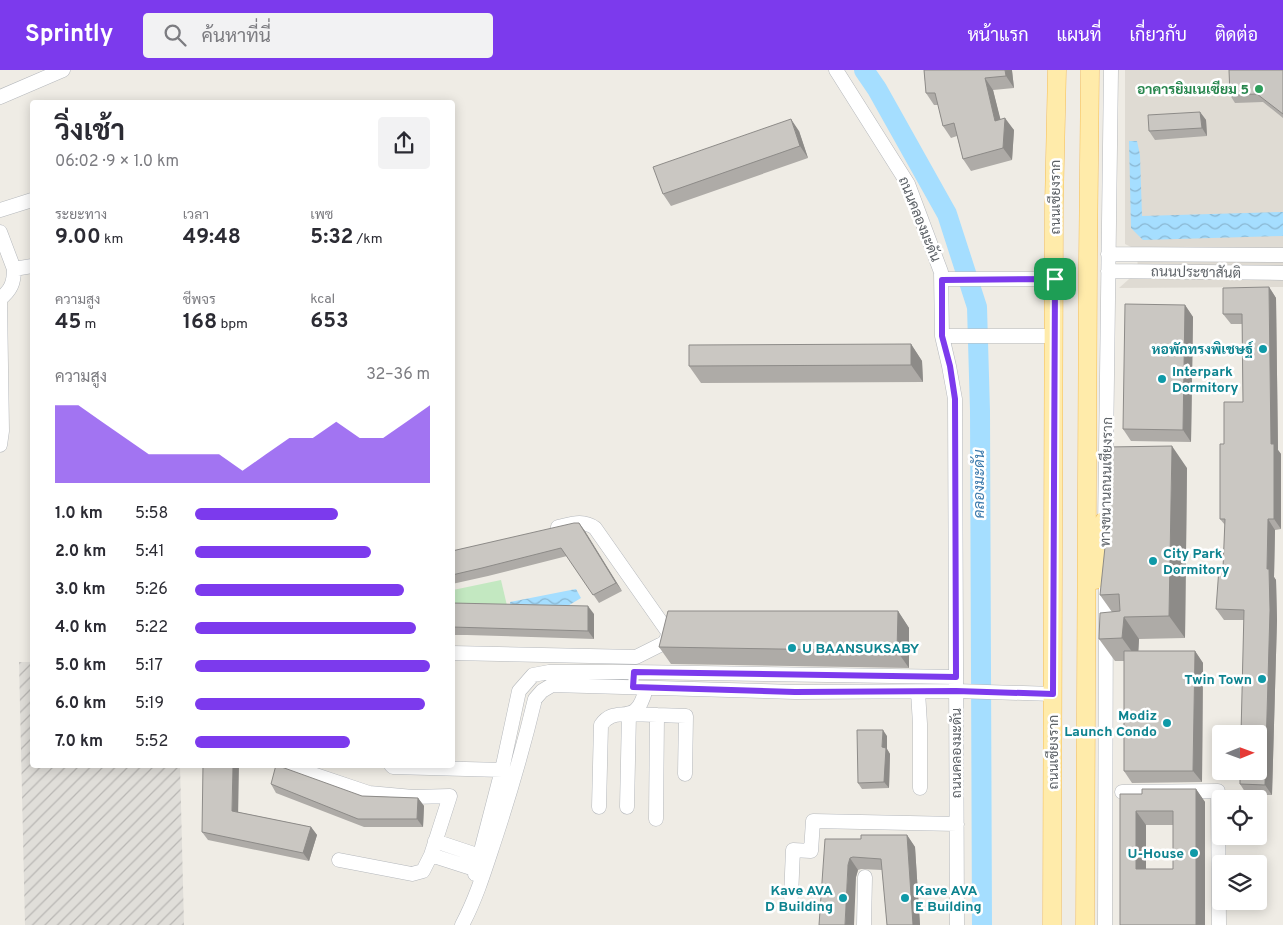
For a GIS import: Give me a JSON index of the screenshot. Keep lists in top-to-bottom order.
{
  "streets": {
    "main road": ["ถนนเชียงราก"],
    "street": ["ถนนคลองมะดัน", "ถนนประชาสันติ", "ทางขนานถนนเชียงราก"]
  },
  "crossings": [
    ["ถนนประชาสันติ", "ทางขนานถนนเชียงราก"]
  ],
  "water": ["คลองมะดัน"],
  "places": [
    "อาคารยิมเนเซียม 5",
    "หอพักทรงพิเชษฐ์",
    "Interpark Dormitory",
    "City Park Dormitory",
    "U BAANSUKSABY",
    "Twin Town",
    "Modiz Launch Condo",
    "U-House",
    "Kave AVA D Building",
    "Kave AVA E Building"
  ],
  "north": "right",
  "page": {
    "header": "Sprintly",
    "search": "ค้นหาที่นี่",
    "nav": [
      "หน้าแรก",
      "แผนที่",
      "เกี่ยวกับ",
      "ติดต่อ"
    ],
    "heading": ["วิ่งเช้า", "06:02 · 9 × 1.0 km"],
    "stats": [
      ["ระยะทาง", "9.00 km"],
      ["เวลา", "49:48"],
      ["เพซ", "5:32 /km"],
      ["ความสูง", "45 m"],
      ["ชีพจร", "168 bpm"],
      ["kcal", "653"]
    ],
    "chart": ["ความสูง", "32–36 m"],
    "list": [
      {
        "name": "1.0 km",
        "note": "5:58"
      },
      {
        "name": "2.0 km",
        "note": "5:41"
      },
      {
        "name": "3.0 km",
        "note": "5:26"
      },
      {
        "name": "4.0 km",
        "note": "5:22"
      },
      {
        "name": "5.0 km",
        "note": "5:17"
      },
      {
        "name": "6.0 km",
        "note": "5:19"
      },
      {
        "name": "7.0 km",
        "note": "5:52"
      }
    ]
  }
}
